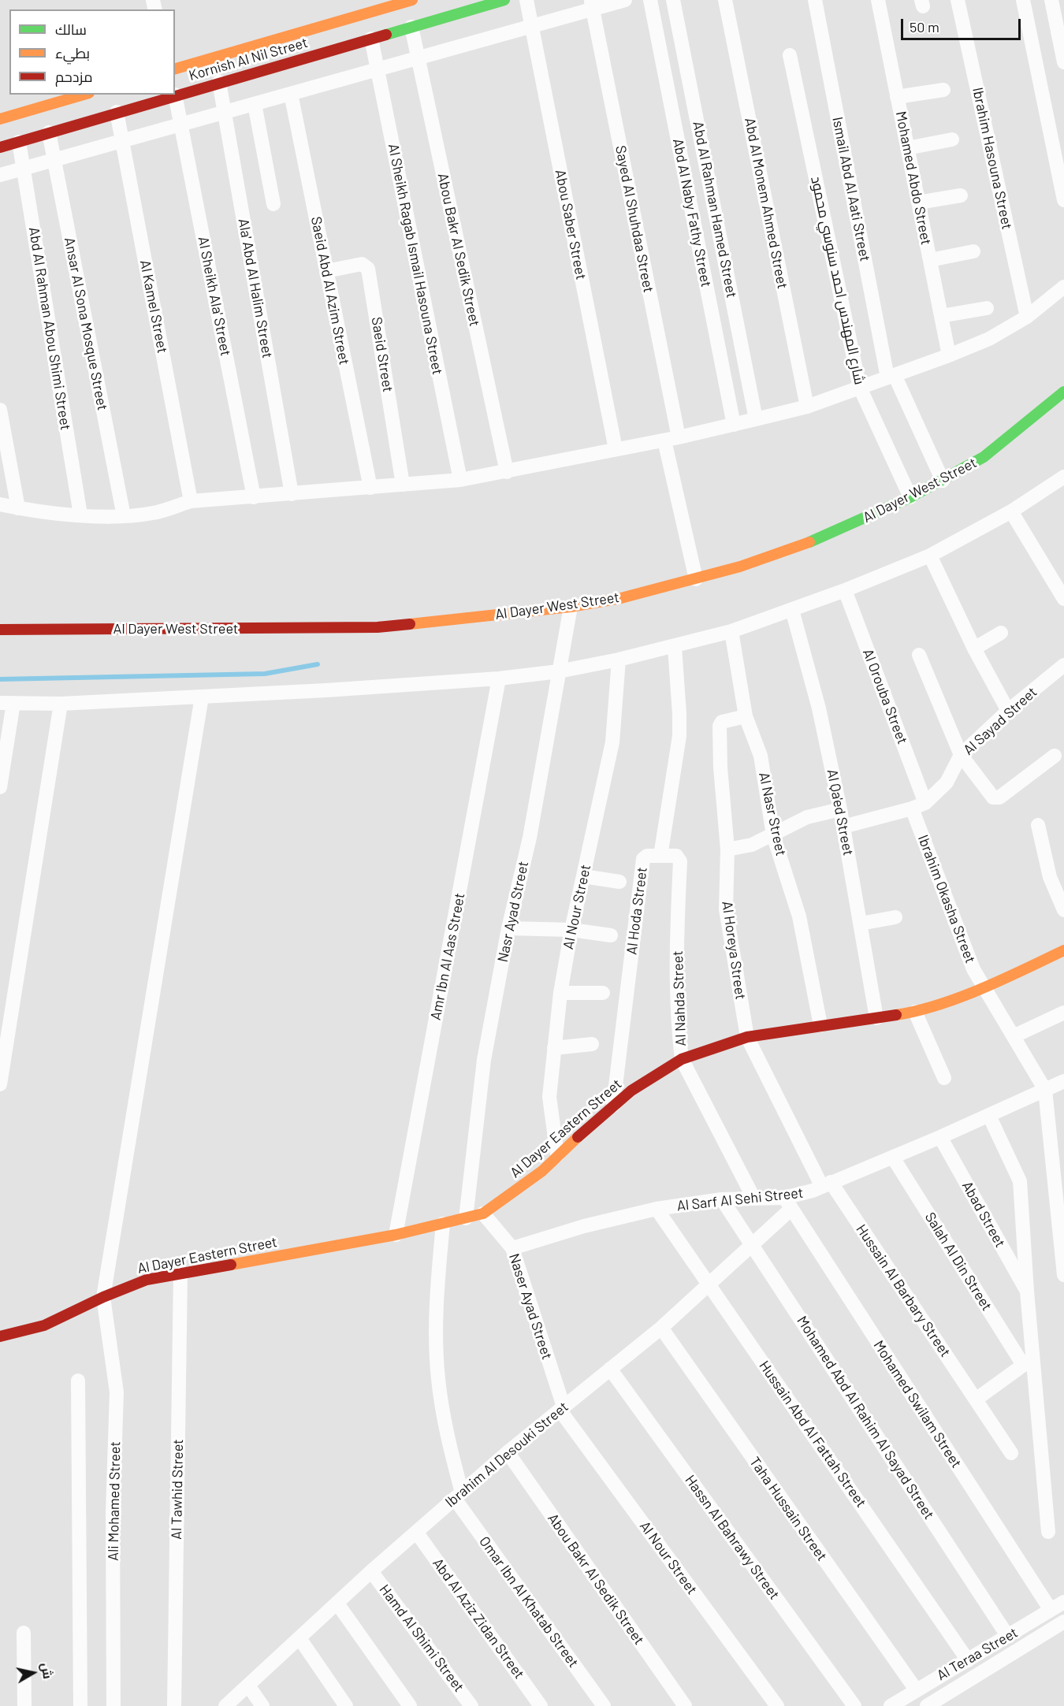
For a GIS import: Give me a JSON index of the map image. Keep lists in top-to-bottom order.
{
  "streets": {
    "main road": ["Kornish Al Nil Street", "Al Dayer West Street", "Al Dayer Eastern Street"],
    "street": [
      "Ibrahim Hasouna Street",
      "Mohamed Abdo Street",
      "Ismail Abd Al Aati Street",
      "Abd Al Monem Ahmed Street",
      "Abd Al Rahman Hamed Street",
      "Abd Al Naby Fathy Street",
      "Sayed Al Shuhdaa Street",
      "Abou Saber Street",
      "Abou Bakr Al Sedik Street",
      "Al Sheikh Ragab Ismail Hasouna Street",
      "شارع المهندس احمد سنوسي محمود",
      "Ala' Abd Al Halim Street",
      "Saeid Abd Al Azim Street",
      "Al Sheikh Ala' Street",
      "Al Kamel Street",
      "Ansar Al Sona Mosque Street",
      "Abd Al Rahman Abou Shimi Street",
      "Saeid Street",
      "Al Orouba Street",
      "Al Sayad Street",
      "Al Qa'ed Street",
      "Al Nasr Street",
      "Ibrahim Okasha Street",
      "Al Nour Street",
      "Al Hoda Street",
      "Nasr Ayad Street",
      "Al Horeya Street",
      "Amr Ibn Al Aas Street",
      "Al Nahda Street",
      "Al Sarf Al Sehi Street",
      "Abad Street",
      "Salah Al Din Street",
      "Hussain Al Barbary Street",
      "Naser Ayad Street",
      "Mohamed Swilam Street",
      "Mohamed Abd Al Rahim Al Sayad Street",
      "Hussain Abd Al Fattah Street",
      "Ibrahim Al Desouki Street",
      "Al Tawhid Street",
      "Ali Mohamed Street",
      "Taha Hussain Street",
      "Hassn Al Bahrawy Street",
      "Omar Ibn Al Khatab Street",
      "Abd Al Aziz Zidan Street",
      "Hamd Al Shimi Street",
      "Al Teraa Street"
    ]
  },
  "crossings": [
    ["Kornish Al Nil Street", "Abou Bakr Al Sedik Street"],
    ["Kornish Al Nil Street", "Al Sheikh Ragab Ismail Hasouna Street"],
    ["Kornish Al Nil Street", "Ala' Abd Al Halim Street"],
    ["Kornish Al Nil Street", "Al Sheikh Ala' Street"],
    ["Kornish Al Nil Street", "Al Kamel Street"],
    ["Kornish Al Nil Street", "Ansar Al Sona Mosque Street"],
    ["Kornish Al Nil Street", "Abd Al Rahman Abou Shimi Street"],
    ["Ismail Abd Al Aati Street", "Al Dayer West Street"],
    ["Abou Bakr Al Sedik Street", "Ibrahim Al Desouki Street"],
    ["شارع المهندس احمد سنوسي محمود", "Al Dayer West Street"],
    ["Saeid Abd Al Azim Street", "Saeid Street"],
    ["Al Dayer West Street", "Nasr Ayad Street"],
    ["Al Orouba Street", "Al Sayad Street"],
    ["Al Orouba Street", "Ibrahim Okasha Street"],
    ["Al Sayad Street", "Al Qa'ed Street"],
    ["Al Sayad Street", "Ibrahim Okasha Street"],
    ["Al Qa'ed Street", "Al Dayer Eastern Street"],
    ["Al Nasr Street", "Al Horeya Street"],
    ["Al Nasr Street", "Al Dayer Eastern Street"],
    ["Ibrahim Okasha Street", "Al Dayer Eastern Street"],
    ["Ibrahim Okasha Street", "Al Sarf Al Sehi Street"],
    ["Al Nour Street", "Al Dayer Eastern Street"],
    ["Al Nour Street", "Naser Ayad Street"],
    ["Al Nour Street", "Ibrahim Al Desouki Street"],
    ["Al Hoda Street", "Al Nahda Street"],
    ["Al Hoda Street", "Al Dayer Eastern Street"],
    ["Nasr Ayad Street", "Al Dayer Eastern Street"],
    ["Al Horeya Street", "Al Dayer Eastern Street"],
    ["Al Horeya Street", "Al Sarf Al Sehi Street"],
    ["Al Horeya Street", "Hussain Al Barbary Street"],
    ["Amr Ibn Al Aas Street", "Al Dayer Eastern Street"],
    ["Al Nahda Street", "Al Dayer Eastern Street"],
    ["Al Nahda Street", "Al Sarf Al Sehi Street"],
    ["Al Dayer Eastern Street", "Naser Ayad Street"],
    ["Al Dayer Eastern Street", "Al Tawhid Street"],
    ["Al Dayer Eastern Street", "Ali Mohamed Street"],
    ["Al Sarf Al Sehi Street", "Abad Street"],
    ["Al Sarf Al Sehi Street", "Salah Al Din Street"],
    ["Al Sarf Al Sehi Street", "Hussain Al Barbary Street"],
    ["Al Sarf Al Sehi Street", "Naser Ayad Street"],
    ["Al Sarf Al Sehi Street", "Mohamed Swilam Street"],
    ["Al Sarf Al Sehi Street", "Mohamed Abd Al Rahim Al Sayad Street"],
    ["Al Sarf Al Sehi Street", "Hussain Abd Al Fattah Street"],
    ["Al Sarf Al Sehi Street", "Ibrahim Al Desouki Street"],
    ["Naser Ayad Street", "Ibrahim Al Desouki Street"],
    ["Mohamed Swilam Street", "Ibrahim Al Desouki Street"],
    ["Mohamed Swilam Street", "Al Teraa Street"],
    ["Mohamed Abd Al Rahim Al Sayad Street", "Ibrahim Al Desouki Street"],
    ["Mohamed Abd Al Rahim Al Sayad Street", "Al Teraa Street"],
    ["Hussain Abd Al Fattah Street", "Ibrahim Al Desouki Street"],
    ["Hussain Abd Al Fattah Street", "Al Teraa Street"],
    ["Ibrahim Al Desouki Street", "Taha Hussain Street"],
    ["Ibrahim Al Desouki Street", "Hassn Al Bahrawy Street"],
    ["Ibrahim Al Desouki Street", "Omar Ibn Al Khatab Street"],
    ["Ibrahim Al Desouki Street", "Abd Al Aziz Zidan Street"],
    ["Ibrahim Al Desouki Street", "Hamd Al Shimi Street"],
    ["Taha Hussain Street", "Al Teraa Street"]
  ],
  "legend": ["سالك", "بطيء", "مزدحم"],
  "scale_bar": "50 m",
  "north": "right"
}
